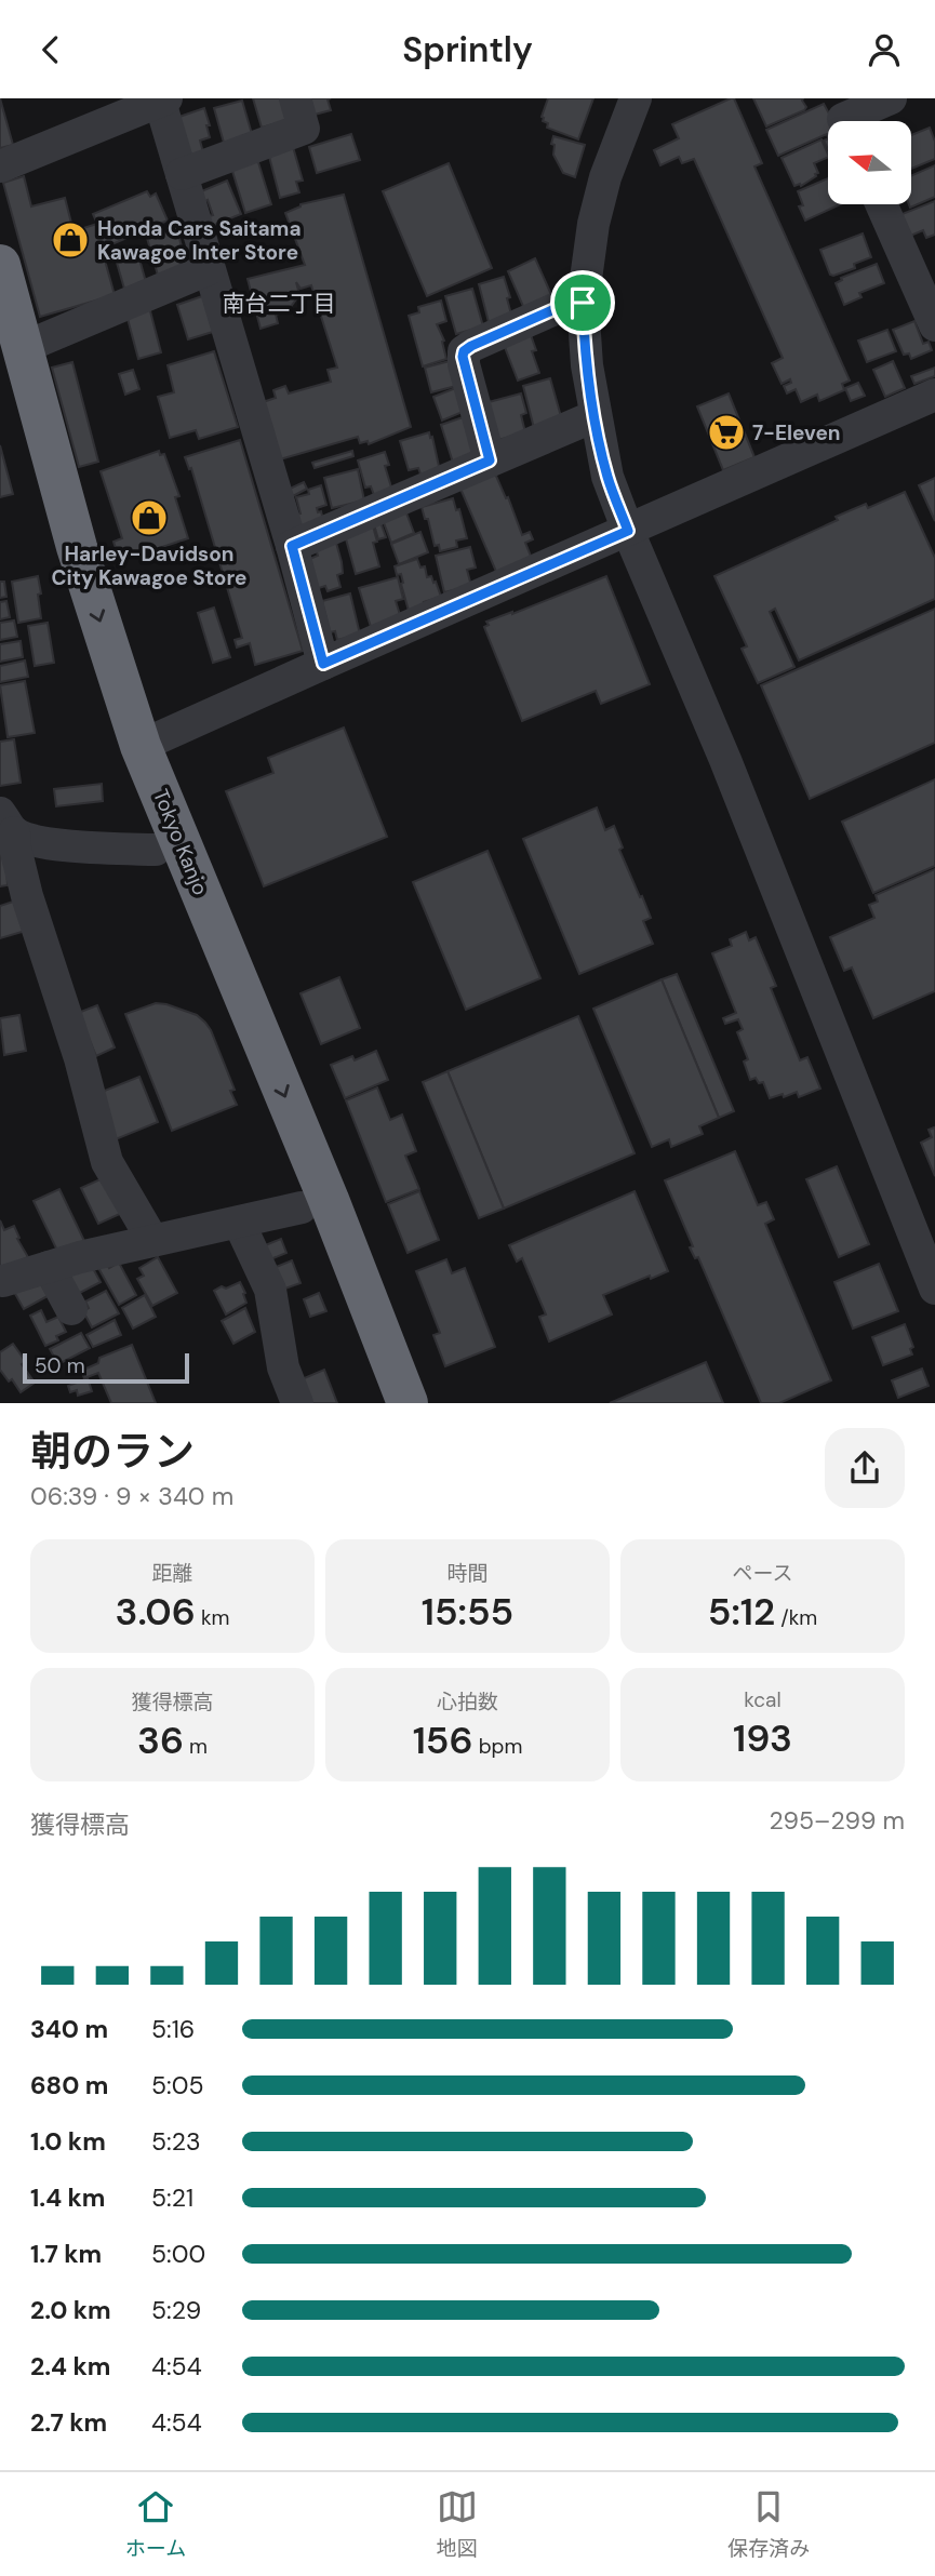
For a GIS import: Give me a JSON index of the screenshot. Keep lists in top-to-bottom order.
{
  "streets": {
    "highway": ["Tokyo Kanjo"]
  },
  "districts": ["南台二丁目"],
  "places": {
    "shop": ["Honda Cars Saitama Kawagoe Inter Store", "Harley-Davidson City Kawagoe Store"],
    "supermarket": ["7-Eleven"]
  },
  "scale_bar": "50 m",
  "north": "left",
  "page": {
    "header": "Sprintly",
    "scale": "50 m",
    "heading": ["朝のラン", "06:39 · 9 × 340 m"],
    "stats": [
      ["距離", "3.06 km"],
      ["時間", "15:55"],
      ["ペース", "5:12 /km"],
      ["獲得標高", "36 m"],
      ["心拍数", "156 bpm"],
      ["kcal", "193"]
    ],
    "chart": ["獲得標高", "295–299 m"],
    "list": [
      {
        "name": "340 m",
        "note": "5:16"
      },
      {
        "name": "680 m",
        "note": "5:05"
      },
      {
        "name": "1.0 km",
        "note": "5:23"
      },
      {
        "name": "1.4 km",
        "note": "5:21"
      },
      {
        "name": "1.7 km",
        "note": "5:00"
      },
      {
        "name": "2.0 km",
        "note": "5:29"
      },
      {
        "name": "2.4 km",
        "note": "4:54"
      },
      {
        "name": "2.7 km",
        "note": "4:54"
      }
    ],
    "tabs": ["ホーム", "地図", "保存済み"]
  }
}
